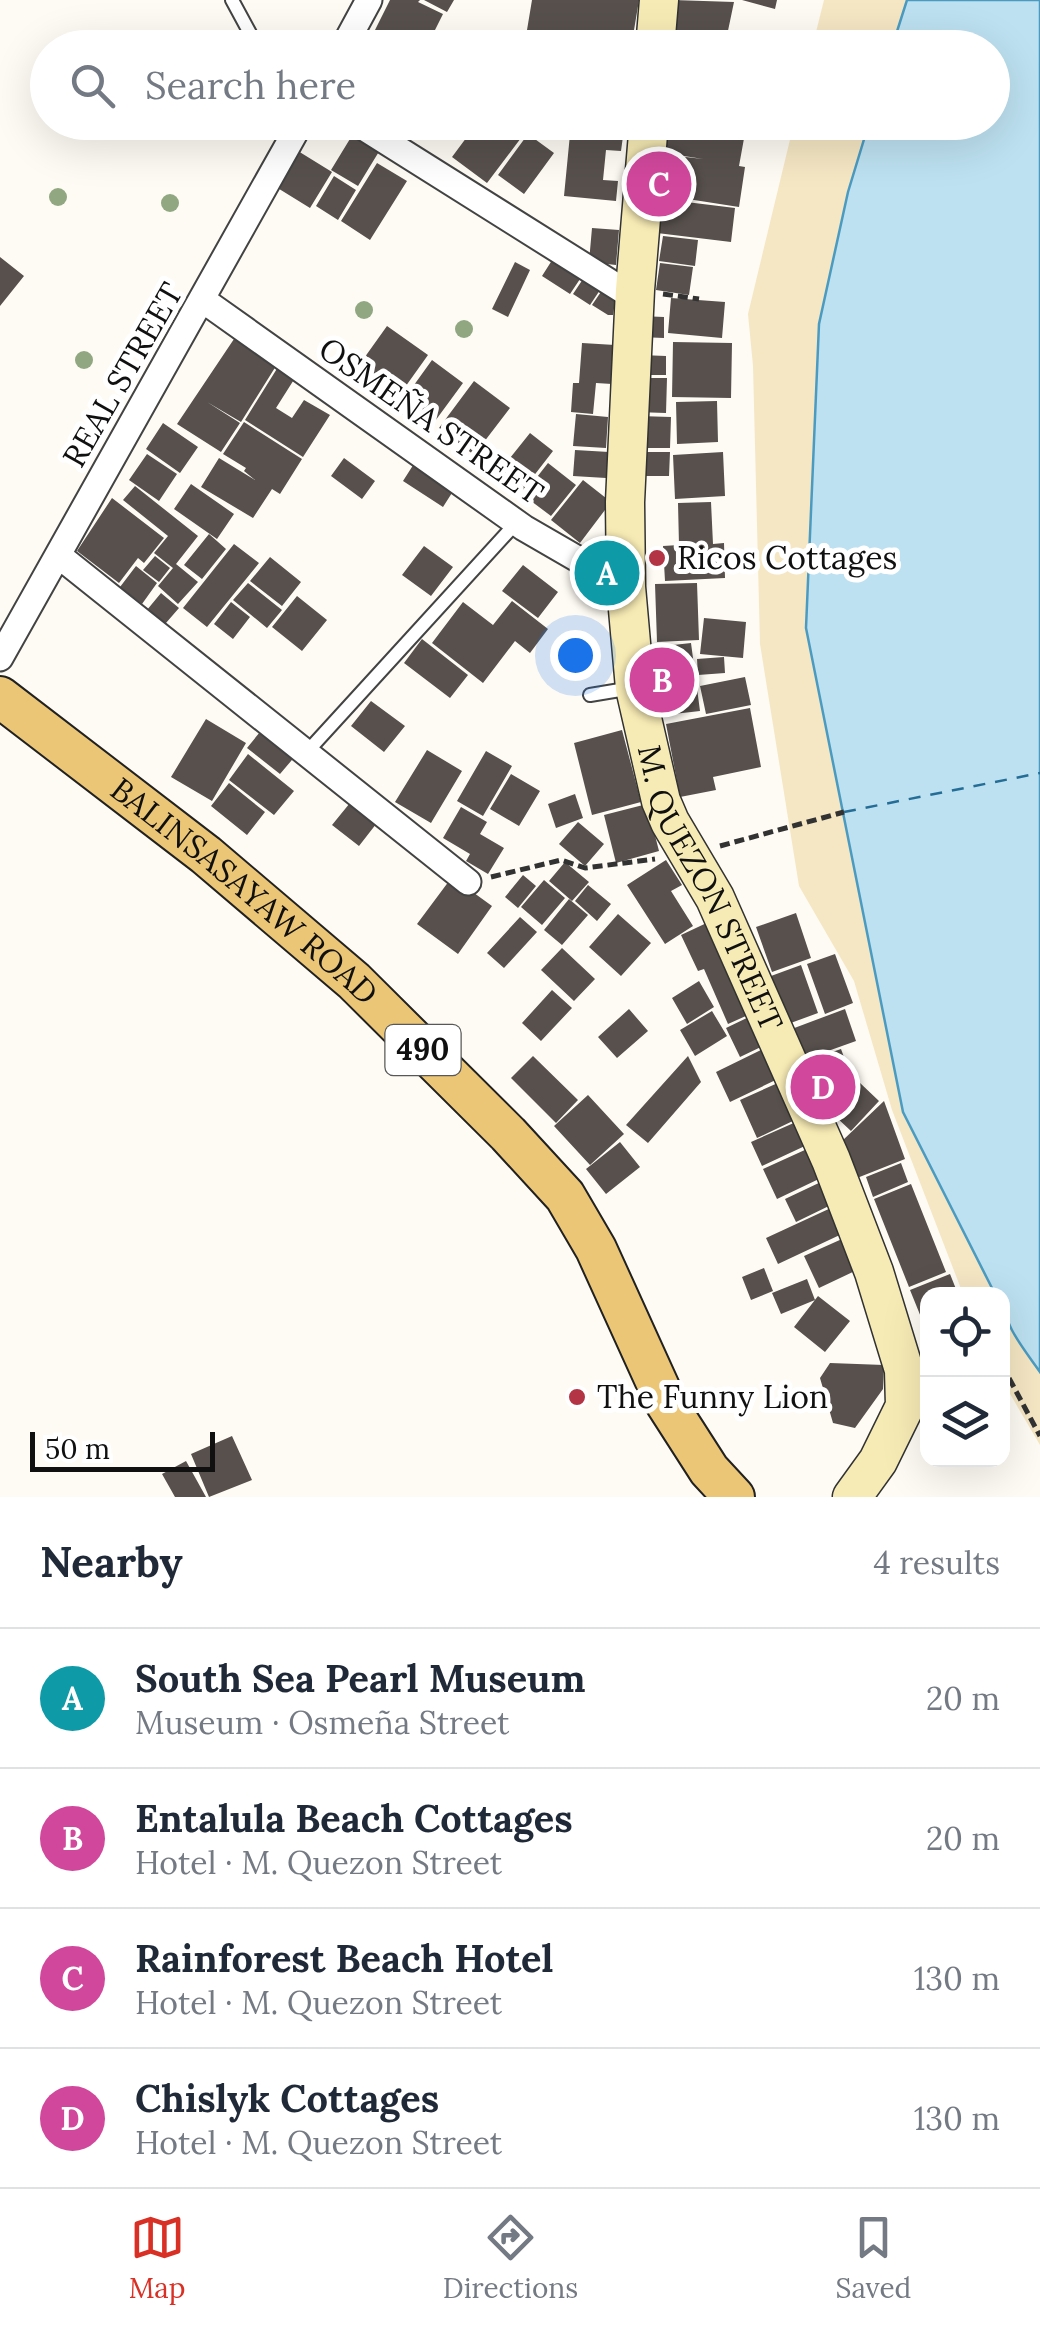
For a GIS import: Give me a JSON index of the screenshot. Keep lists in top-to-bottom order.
{
  "streets": {
    "main road": ["BALINSASAYAW ROAD", "490"],
    "street": ["REAL STREET", "OSMEÑA STREET", "M. QUEZON STREET"]
  },
  "crossings": [
    ["REAL STREET", "OSMEÑA STREET"],
    ["OSMEÑA STREET", "M. QUEZON STREET"]
  ],
  "places": ["Ricos Cottages", "The Funny Lion"],
  "scale_bar": "50 m",
  "page": {
    "search": "Search here",
    "pins": [
      "C",
      "A",
      "B",
      "D"
    ],
    "scale": "50 m",
    "heading": ["Nearby", "4 results"],
    "list": [
      {
        "mark": "A",
        "name": "South Sea Pearl Museum",
        "note": "Museum · Osmeña Street",
        "value": "20 m"
      },
      {
        "mark": "B",
        "name": "Entalula Beach Cottages",
        "note": "Hotel · M. Quezon Street",
        "value": "20 m"
      },
      {
        "mark": "C",
        "name": "Rainforest Beach Hotel",
        "note": "Hotel · M. Quezon Street",
        "value": "130 m"
      },
      {
        "mark": "D",
        "name": "Chislyk Cottages",
        "note": "Hotel · M. Quezon Street",
        "value": "130 m"
      }
    ],
    "nav": ["Map", "Directions", "Saved"]
  }
}
